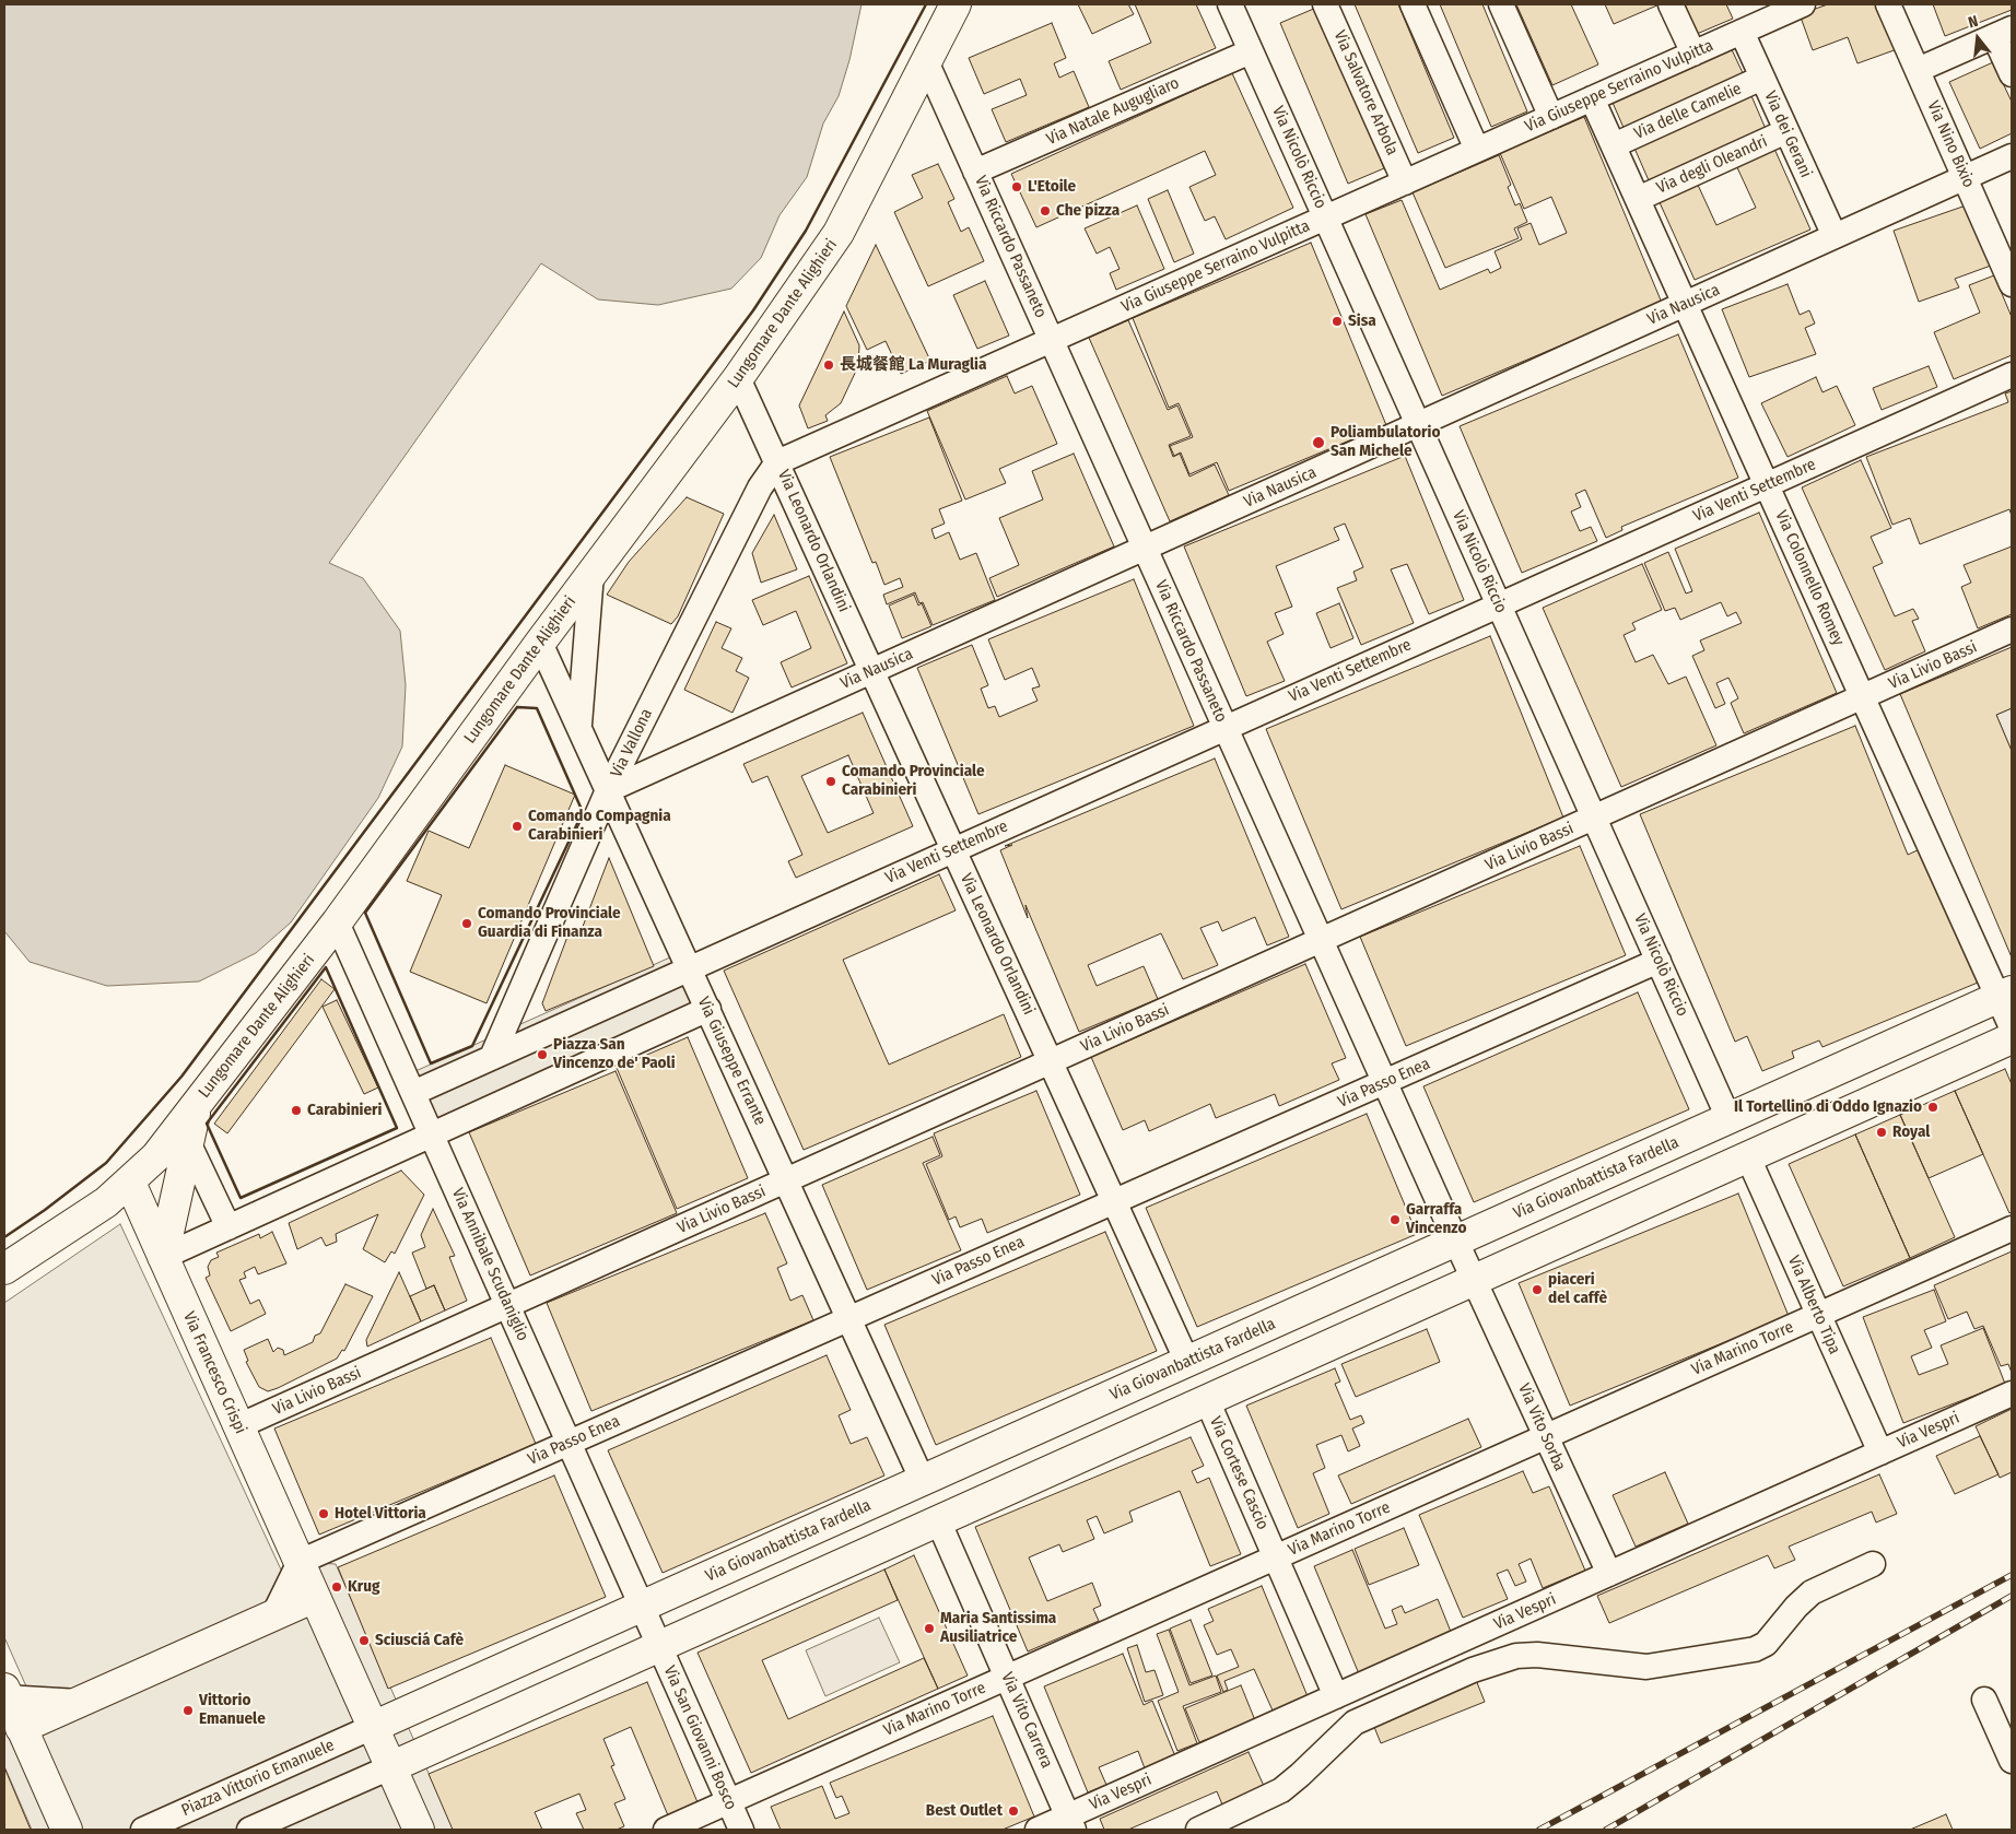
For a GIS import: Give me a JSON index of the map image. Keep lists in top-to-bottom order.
{
  "streets": {
    "main road": ["Lungomare Dante Alighieri", "Via Giovanbattista Fardella", "Via Francesco Crispi"],
    "street": [
      "Via Giuseppe Serraino Vulpitta",
      "Via Salvatore Arbola",
      "Via Natale Augugliaro",
      "Via delle Camelie",
      "Via dei Gerani",
      "Via Nino Bixio",
      "Via Nicolò Riccio",
      "Via degli Oleandri",
      "Via Riccardo Passaneto",
      "Via Nausica",
      "Via Venti Settembre",
      "Via Leonardo Orlandini",
      "Via Colonnello Romey",
      "Via Livio Bassi",
      "Via Vallona",
      "Via Giuseppe Errante",
      "Via Passo Enea",
      "Via Annibale Scudaniglio",
      "Via Alberto Tipa",
      "Via Marino Torre",
      "Via Vito Sorba",
      "Via Vespri",
      "Via Cortese Cascio",
      "Via Vito Carrera",
      "Via San Giovanni Bosco",
      "Piazza Vittorio Emanuele"
    ]
  },
  "crossings": [
    ["Via Giuseppe Serraino Vulpitta", "Via Salvatore Arbola"],
    ["Via Giuseppe Serraino Vulpitta", "Via dei Gerani"],
    ["Via Giuseppe Serraino Vulpitta", "Via Nicolò Riccio"],
    ["Via Giuseppe Serraino Vulpitta", "Via Riccardo Passaneto"],
    ["Via Giuseppe Serraino Vulpitta", "Via Leonardo Orlandini"],
    ["Via Giuseppe Serraino Vulpitta", "Via Colonnello Romey"],
    ["Via Giuseppe Serraino Vulpitta", "Via Vallona"],
    ["Via Natale Augugliaro", "Via Nicolò Riccio"],
    ["Via Natale Augugliaro", "Via Riccardo Passaneto"],
    ["Via delle Camelie", "Via dei Gerani"],
    ["Via delle Camelie", "Via Colonnello Romey"],
    ["Via dei Gerani", "Via degli Oleandri"],
    ["Via dei Gerani", "Via Nausica"],
    ["Via Nino Bixio", "Via Nausica"],
    ["Via Nicolò Riccio", "Via Nausica"],
    ["Via Nicolò Riccio", "Via Venti Settembre"],
    ["Via Nicolò Riccio", "Via Livio Bassi"],
    ["Via Nicolò Riccio", "Via Passo Enea"],
    ["Via Nicolò Riccio", "Via Giovanbattista Fardella"],
    ["Via degli Oleandri", "Via Colonnello Romey"],
    ["Via Riccardo Passaneto", "Via Nausica"],
    ["Via Riccardo Passaneto", "Lungomare Dante Alighieri"],
    ["Via Riccardo Passaneto", "Via Venti Settembre"],
    ["Via Riccardo Passaneto", "Via Livio Bassi"],
    ["Via Riccardo Passaneto", "Via Passo Enea"],
    ["Via Riccardo Passaneto", "Via Giovanbattista Fardella"],
    ["Via Riccardo Passaneto", "Via Vito Sorba"],
    ["Via Nausica", "Via Leonardo Orlandini"],
    ["Via Nausica", "Via Colonnello Romey"],
    ["Via Nausica", "Via Vallona"],
    ["Via Nausica", "Via Giuseppe Errante"],
    ["Lungomare Dante Alighieri", "Via Leonardo Orlandini"],
    ["Lungomare Dante Alighieri", "Via Giuseppe Errante"],
    ["Lungomare Dante Alighieri", "Via Annibale Scudaniglio"],
    ["Lungomare Dante Alighieri", "Via Francesco Crispi"],
    ["Via Venti Settembre", "Via Leonardo Orlandini"],
    ["Via Venti Settembre", "Via Colonnello Romey"],
    ["Via Venti Settembre", "Via Vallona"],
    ["Via Venti Settembre", "Via Giuseppe Errante"],
    ["Via Venti Settembre", "Via Annibale Scudaniglio"],
    ["Via Leonardo Orlandini", "Via Livio Bassi"],
    ["Via Leonardo Orlandini", "Via Vallona"],
    ["Via Leonardo Orlandini", "Via Passo Enea"],
    ["Via Leonardo Orlandini", "Via Giovanbattista Fardella"],
    ["Via Colonnello Romey", "Via Livio Bassi"],
    ["Via Colonnello Romey", "Via Giovanbattista Fardella"],
    ["Via Livio Bassi", "Via Giuseppe Errante"],
    ["Via Livio Bassi", "Via Annibale Scudaniglio"],
    ["Via Livio Bassi", "Via Francesco Crispi"],
    ["Via Vallona", "Via Giuseppe Errante"],
    ["Via Giuseppe Errante", "Via Passo Enea"],
    ["Via Giuseppe Errante", "Via Giovanbattista Fardella"],
    ["Via Passo Enea", "Via Annibale Scudaniglio"],
    ["Via Passo Enea", "Via Francesco Crispi"],
    ["Via Giovanbattista Fardella", "Via Annibale Scudaniglio"],
    ["Via Giovanbattista Fardella", "Via Francesco Crispi"],
    ["Via Giovanbattista Fardella", "Via Vito Sorba"],
    ["Via Giovanbattista Fardella", "Via San Giovanni Bosco"],
    ["Via Giovanbattista Fardella", "Piazza Vittorio Emanuele"],
    ["Via Annibale Scudaniglio", "Via San Giovanni Bosco"],
    ["Via Alberto Tipa", "Via Marino Torre"],
    ["Via Alberto Tipa", "Via Vespri"],
    ["Via Marino Torre", "Via Vito Sorba"],
    ["Via Marino Torre", "Via Cortese Cascio"],
    ["Via Marino Torre", "Via Vito Carrera"],
    ["Via Marino Torre", "Via San Giovanni Bosco"],
    ["Via Francesco Crispi", "Piazza Vittorio Emanuele"],
    ["Via Vito Sorba", "Via Vespri"],
    ["Via Vespri", "Via Cortese Cascio"],
    ["Via Vespri", "Via Vito Carrera"]
  ],
  "places": [
    "L'Etoile",
    "Che pizza",
    "Sisa",
    "長城餐館 La Muraglia",
    "Poliambulatorio San Michele",
    "Comando Provinciale Carabinieri",
    "Comando Compagnia Carabinieri",
    "Comando Provinciale Guardia di Finanza",
    "Piazza San Vincenzo de' Paoli",
    "Il Tortellino di Oddo Ignazio",
    "Carabinieri",
    "Royal",
    "Garraffa Vincenzo",
    "piaceri del caffè",
    "Hotel Vittoria",
    "Krug",
    "Maria Santissima Ausiliatrice",
    "Sciusciá Cafè",
    "Vittorio Emanuele",
    "Best Outlet"
  ],
  "north": "top"
}
